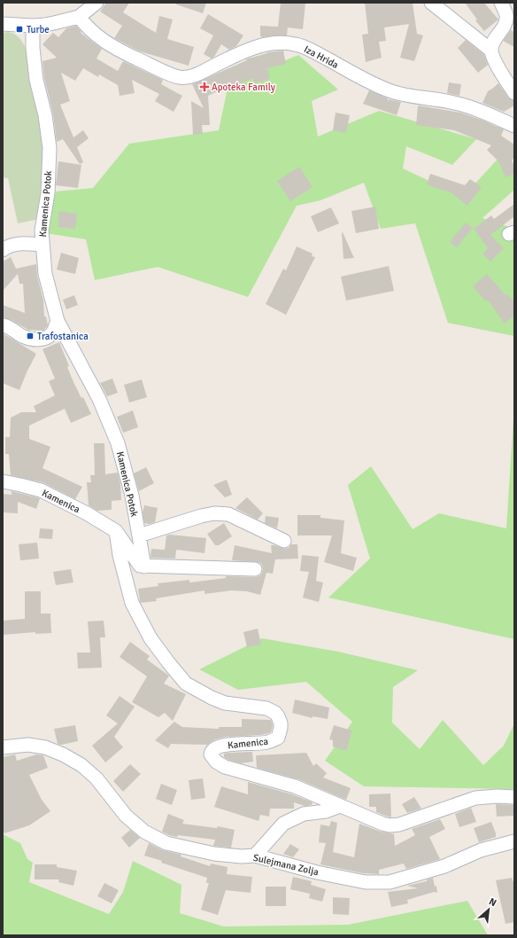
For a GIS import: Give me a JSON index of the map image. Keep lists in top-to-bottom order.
{
  "streets": {
    "street": [
      "Iza Hrida",
      "Kamenica Potok",
      "Kamenica",
      "Sulejmana Zolja"
    ]
  },
  "crossings": [
    ["Kamenica Potok", "Kamenica"]
  ],
  "places": {
    "transit": ["Turbe", "Trafostanica"],
    "health": ["Apoteka Family"]
  },
  "north": "top right"
}
